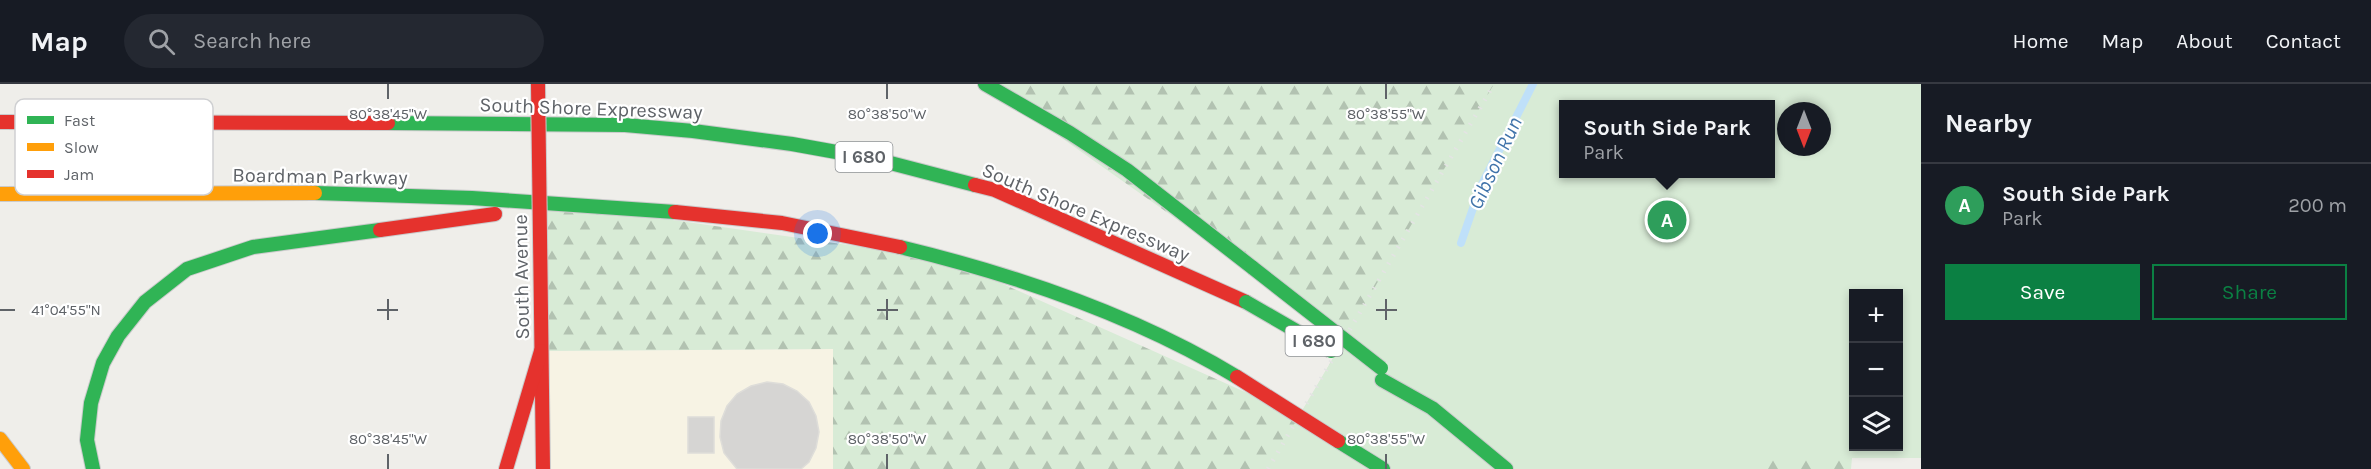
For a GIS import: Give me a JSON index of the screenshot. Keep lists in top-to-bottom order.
{
  "streets": {
    "main road": [
      "South Shore Expressway",
      "I 680",
      "Boardman Parkway",
      "South Avenue"
    ]
  },
  "water": ["Gibson Run"],
  "legend": ["Fast", "Slow", "Jam"],
  "north": "bottom",
  "page": {
    "header": "Map",
    "search": "Search here",
    "nav": [
      "Home",
      "Map",
      "About",
      "Contact"
    ],
    "heading": "Nearby",
    "popup": ["South Side Park", "Park"],
    "list": [
      {
        "mark": "A",
        "name": "South Side Park",
        "note": "Park",
        "value": "200 m"
      }
    ],
    "pins": "A",
    "buttons": ["Save", "Share"],
    "map_buttons": ["+", "−"]
  },
  "coordinates": [
    "80°38'45\"W",
    "80°38'50\"W",
    "80°38'55\"W",
    "41°04'55\"N"
  ]
}
